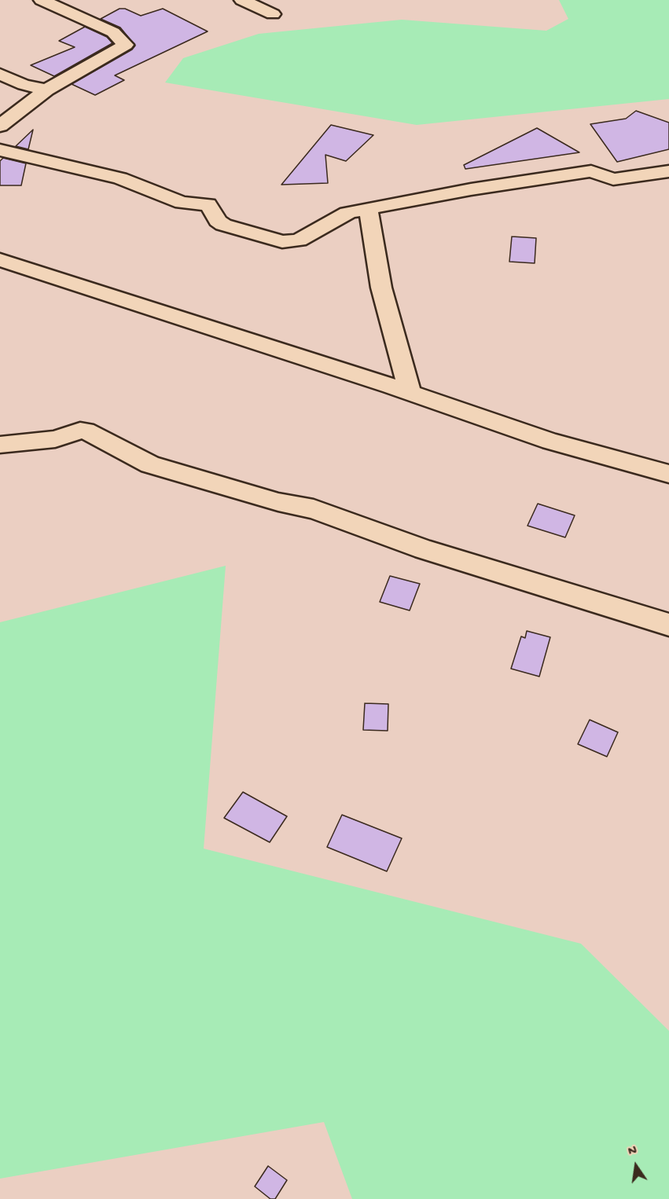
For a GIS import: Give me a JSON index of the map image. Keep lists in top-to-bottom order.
{
  "north": "top"
}
